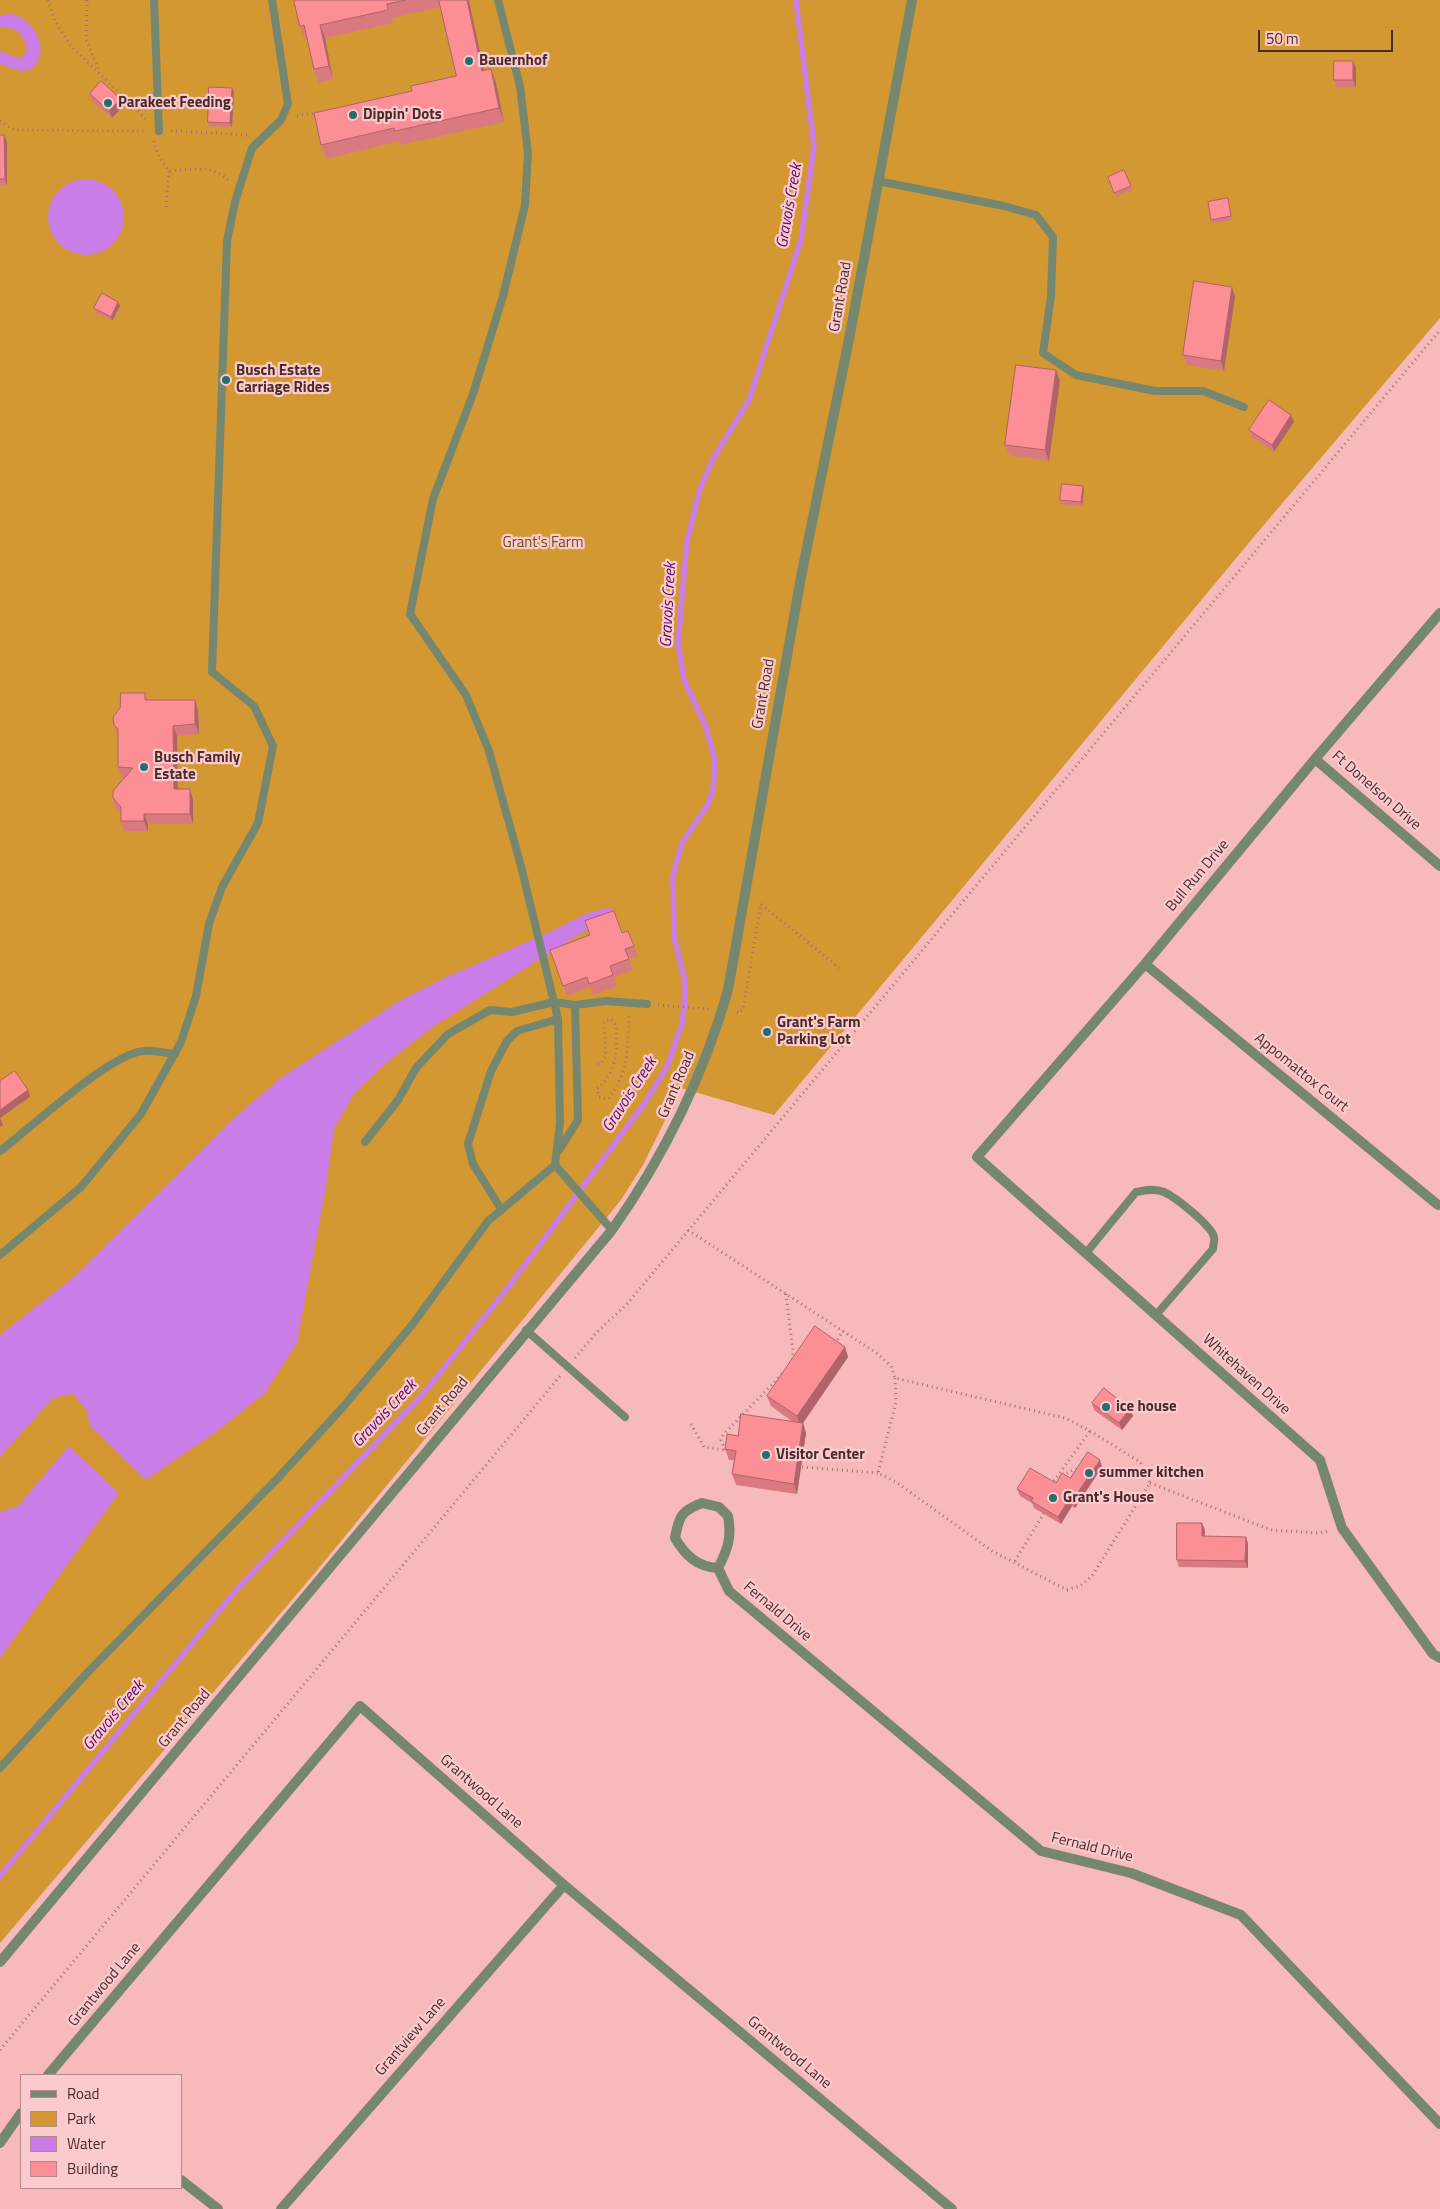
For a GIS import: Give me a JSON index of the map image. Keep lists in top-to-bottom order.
{
  "streets": {
    "street": [
      "Grant Road",
      "Ft Donelson Drive",
      "Bull Run Drive",
      "Appomattox Court",
      "Whitehaven Drive",
      "Fernald Drive",
      "Grantwood Lane",
      "Grantview Lane"
    ]
  },
  "crossings": [
    ["Ft Donelson Drive", "Bull Run Drive"],
    ["Bull Run Drive", "Appomattox Court"],
    ["Bull Run Drive", "Whitehaven Drive"],
    ["Grantwood Lane", "Grantview Lane"]
  ],
  "water": ["Gravois Creek"],
  "parks": ["Grant's Farm"],
  "places": [
    "Bauernhof",
    "Parakeet Feeding",
    "Dippin' Dots",
    "Busch Estate Carriage Rides",
    "Busch Family Estate",
    "Grant's Farm Parking Lot",
    "ice house",
    "Visitor Center",
    "summer kitchen",
    "Grant's House"
  ],
  "legend": [
    "Road",
    "Park",
    "Water",
    "Building"
  ],
  "scale_bar": "50 m"
}
